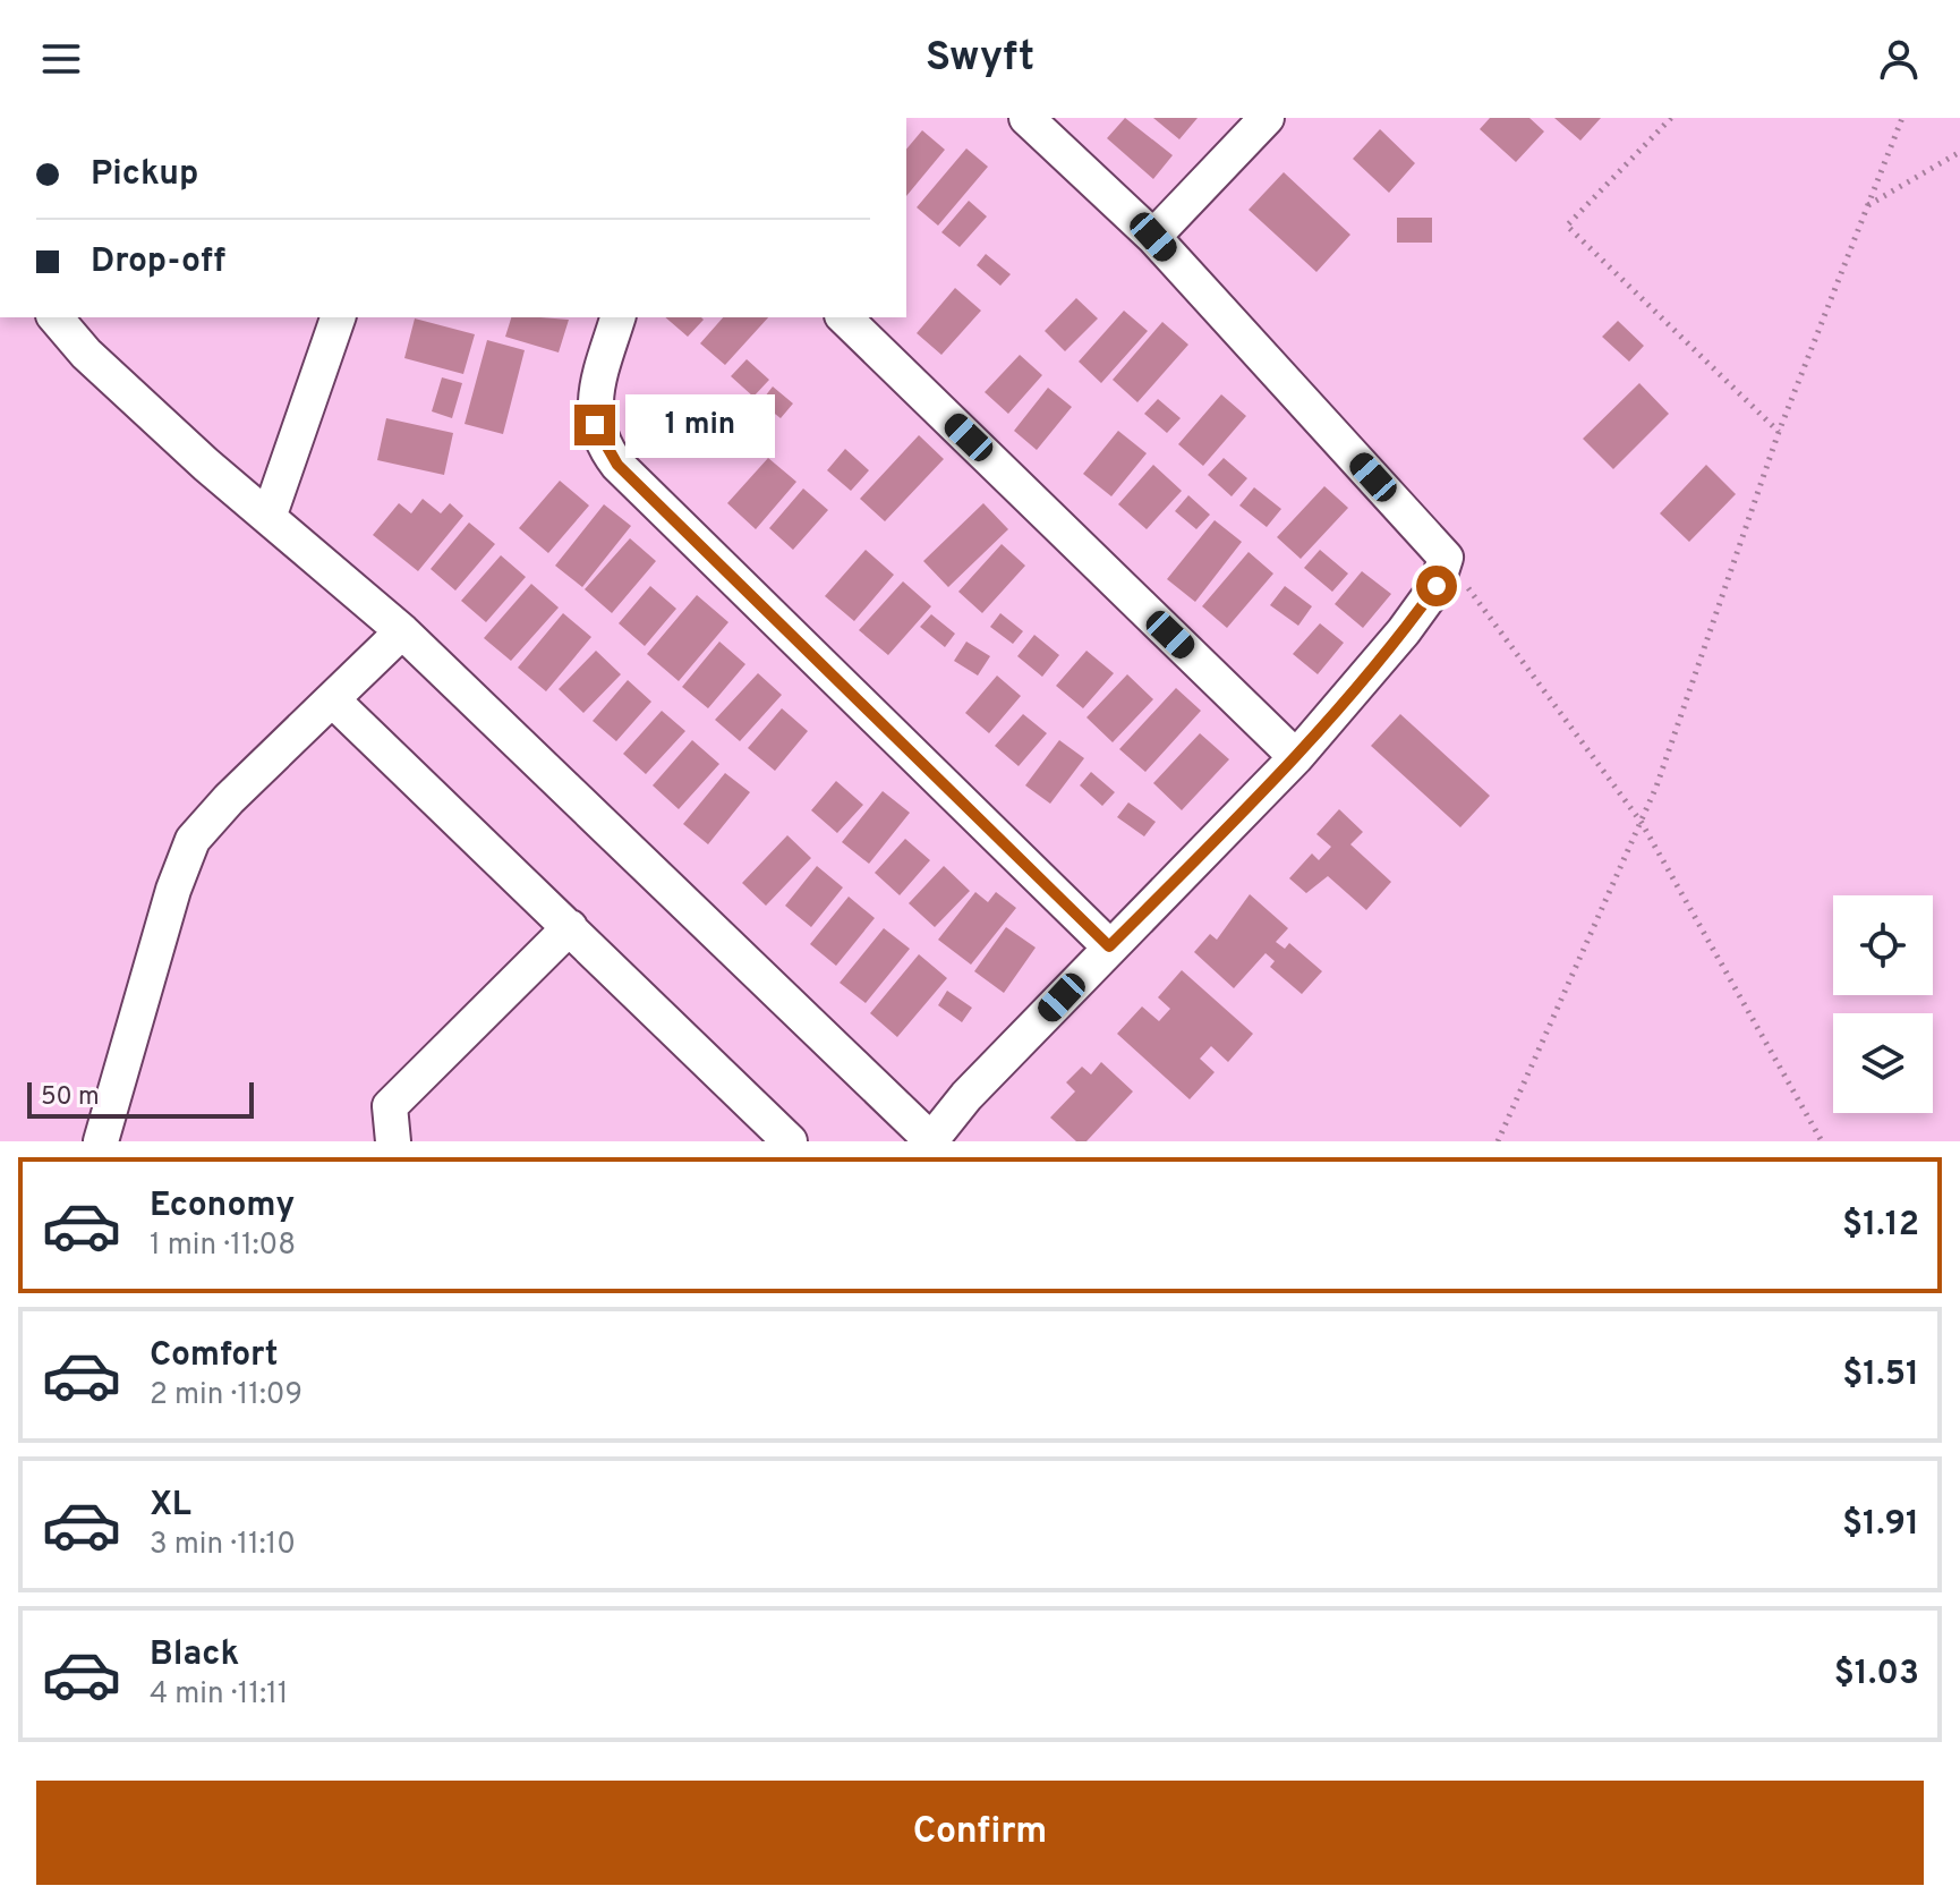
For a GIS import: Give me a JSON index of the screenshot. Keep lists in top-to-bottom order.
{
  "scale_bar": "50 m",
  "page": {
    "header": "Swyft",
    "banner": ["Pickup", "Drop-off"],
    "bubble": "1 min",
    "scale": "50 m",
    "list": [
      {
        "name": "Economy",
        "note": "1 min · 11:08",
        "value": "$1.12"
      },
      {
        "name": "Comfort",
        "note": "2 min · 11:09",
        "value": "$1.51"
      },
      {
        "name": "XL",
        "note": "3 min · 11:10",
        "value": "$1.91"
      },
      {
        "name": "Black",
        "note": "4 min · 11:11",
        "value": "$1.03"
      }
    ],
    "buttons": "Confirm"
  }
}
